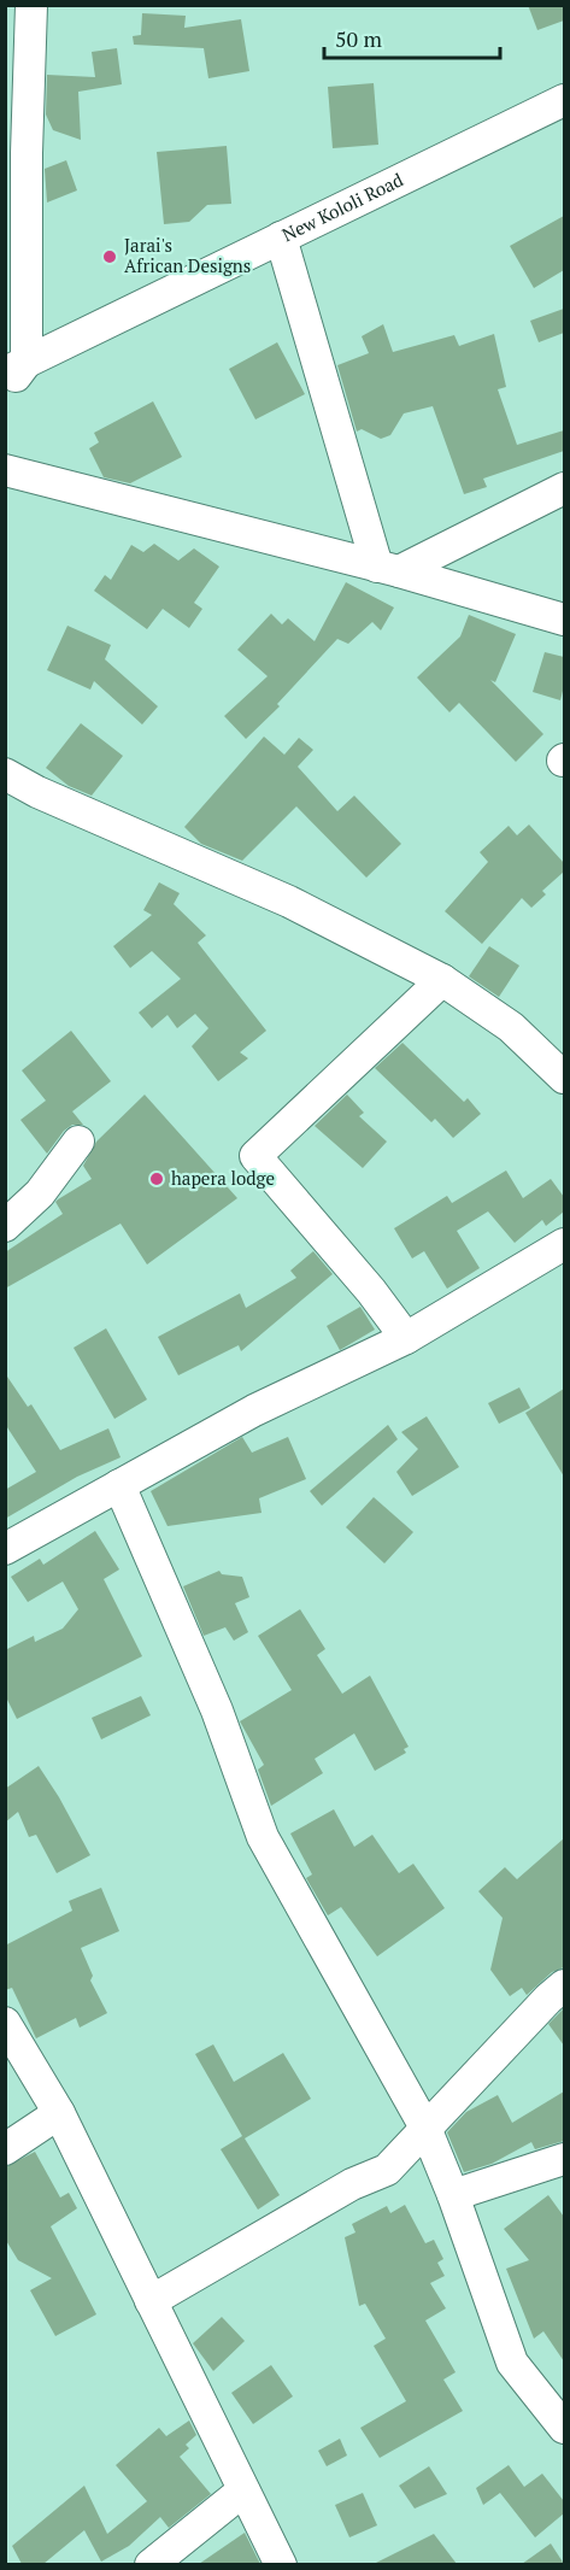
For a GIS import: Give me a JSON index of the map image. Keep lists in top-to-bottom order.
{
  "streets": {
    "street": ["New Kololi Road"]
  },
  "places": ["Jarai's African Designs", "hapera lodge"],
  "scale_bar": "50 m"
}
